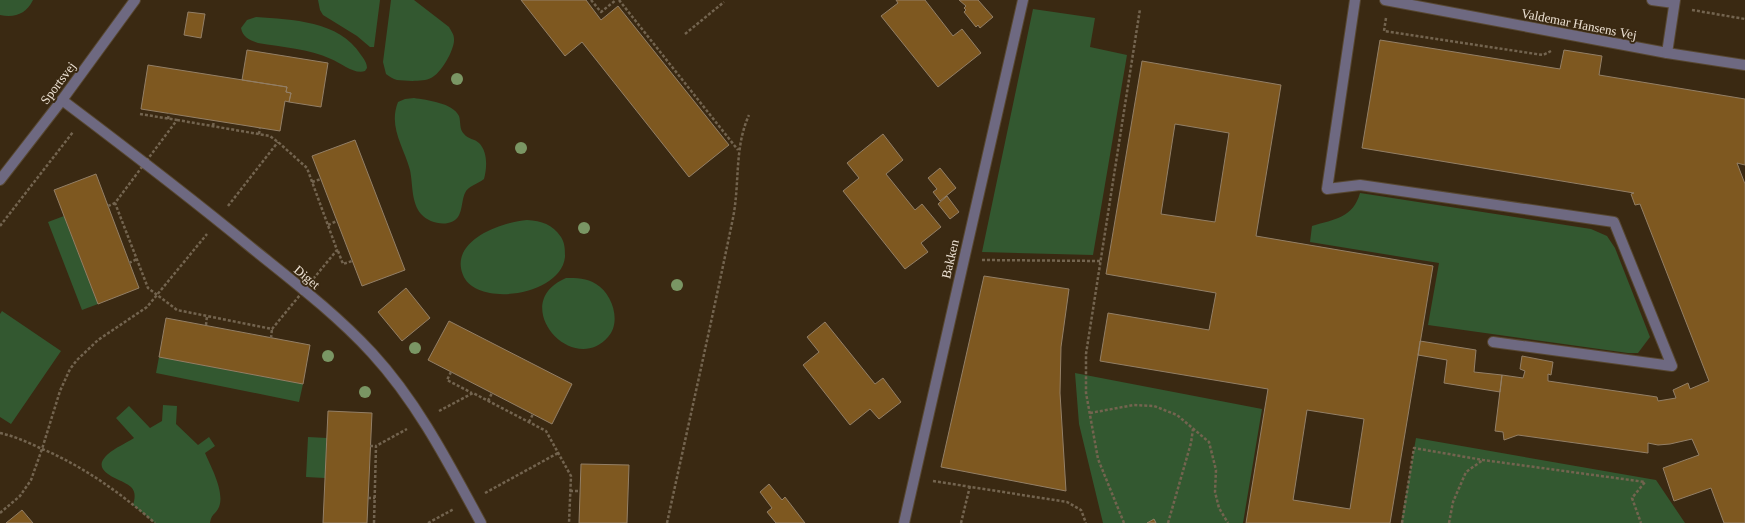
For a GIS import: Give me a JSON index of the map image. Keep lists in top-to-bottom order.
{
  "streets": {
    "street": [
      "Valdemar Hansens Vej",
      "Sportsvej",
      "Bakken",
      "Diget"
    ]
  },
  "crossings": [
    ["Sportsvej", "Diget"]
  ]
}
